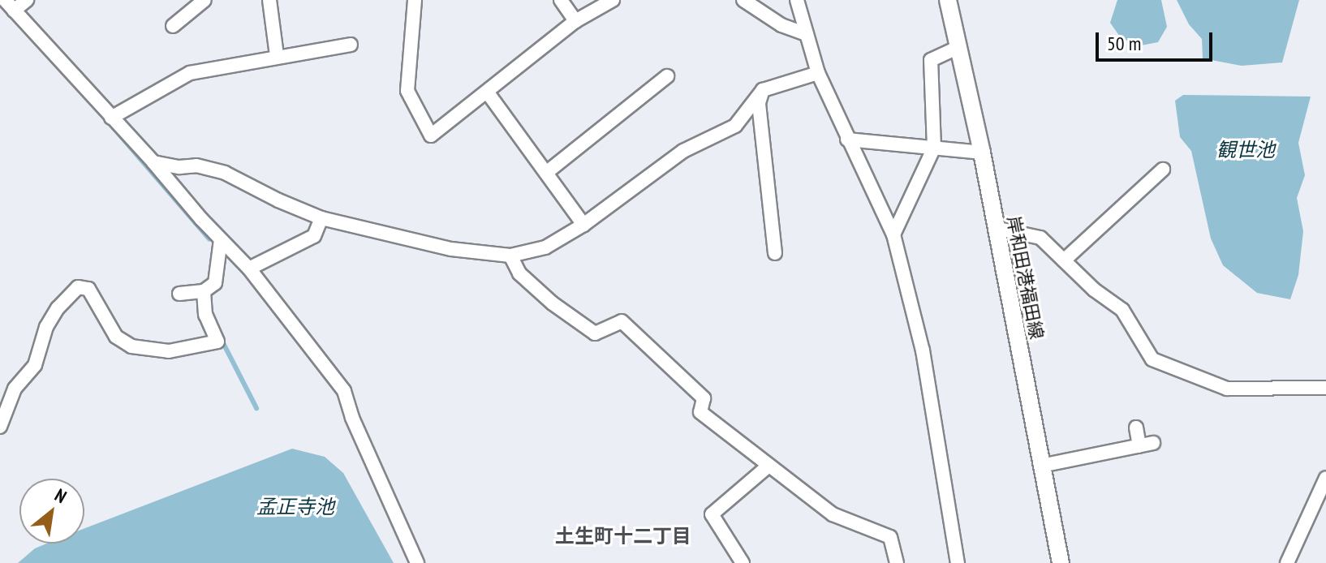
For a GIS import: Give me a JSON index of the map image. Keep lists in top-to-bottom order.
{
  "streets": {
    "street": ["岸和田港福田線"]
  },
  "districts": ["土生町十二丁目"],
  "water": ["観世池", "孟正寺池"],
  "scale_bar": "50 m",
  "north": "top right"
}
